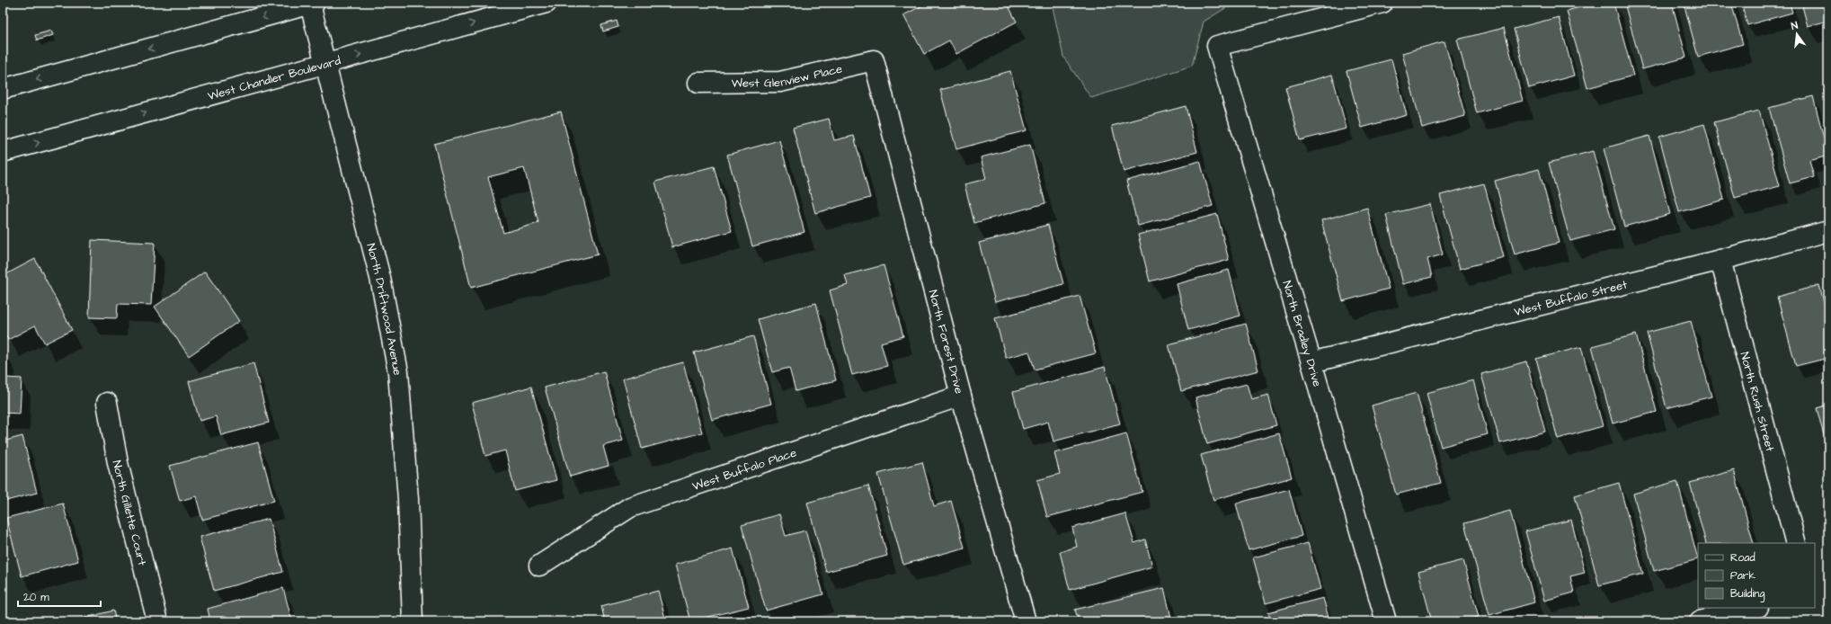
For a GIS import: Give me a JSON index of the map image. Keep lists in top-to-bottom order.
{
  "streets": {
    "street": [
      "West Glenview Place",
      "West Chandler Boulevard",
      "West Buffalo Street",
      "North Driftwood Avenue",
      "North Bradley Drive",
      "North Forest Drive",
      "North Rush Street",
      "West Buffalo Place",
      "North Gillette Court"
    ]
  },
  "crossings": [
    ["West Glenview Place", "North Forest Drive"],
    ["West Chandler Boulevard", "North Driftwood Avenue"],
    ["West Buffalo Street", "North Bradley Drive"],
    ["West Buffalo Street", "North Rush Street"],
    ["North Forest Drive", "West Buffalo Place"]
  ],
  "legend": ["Road", "Park", "Building"],
  "scale_bar": "20 m",
  "north": "top"
}
